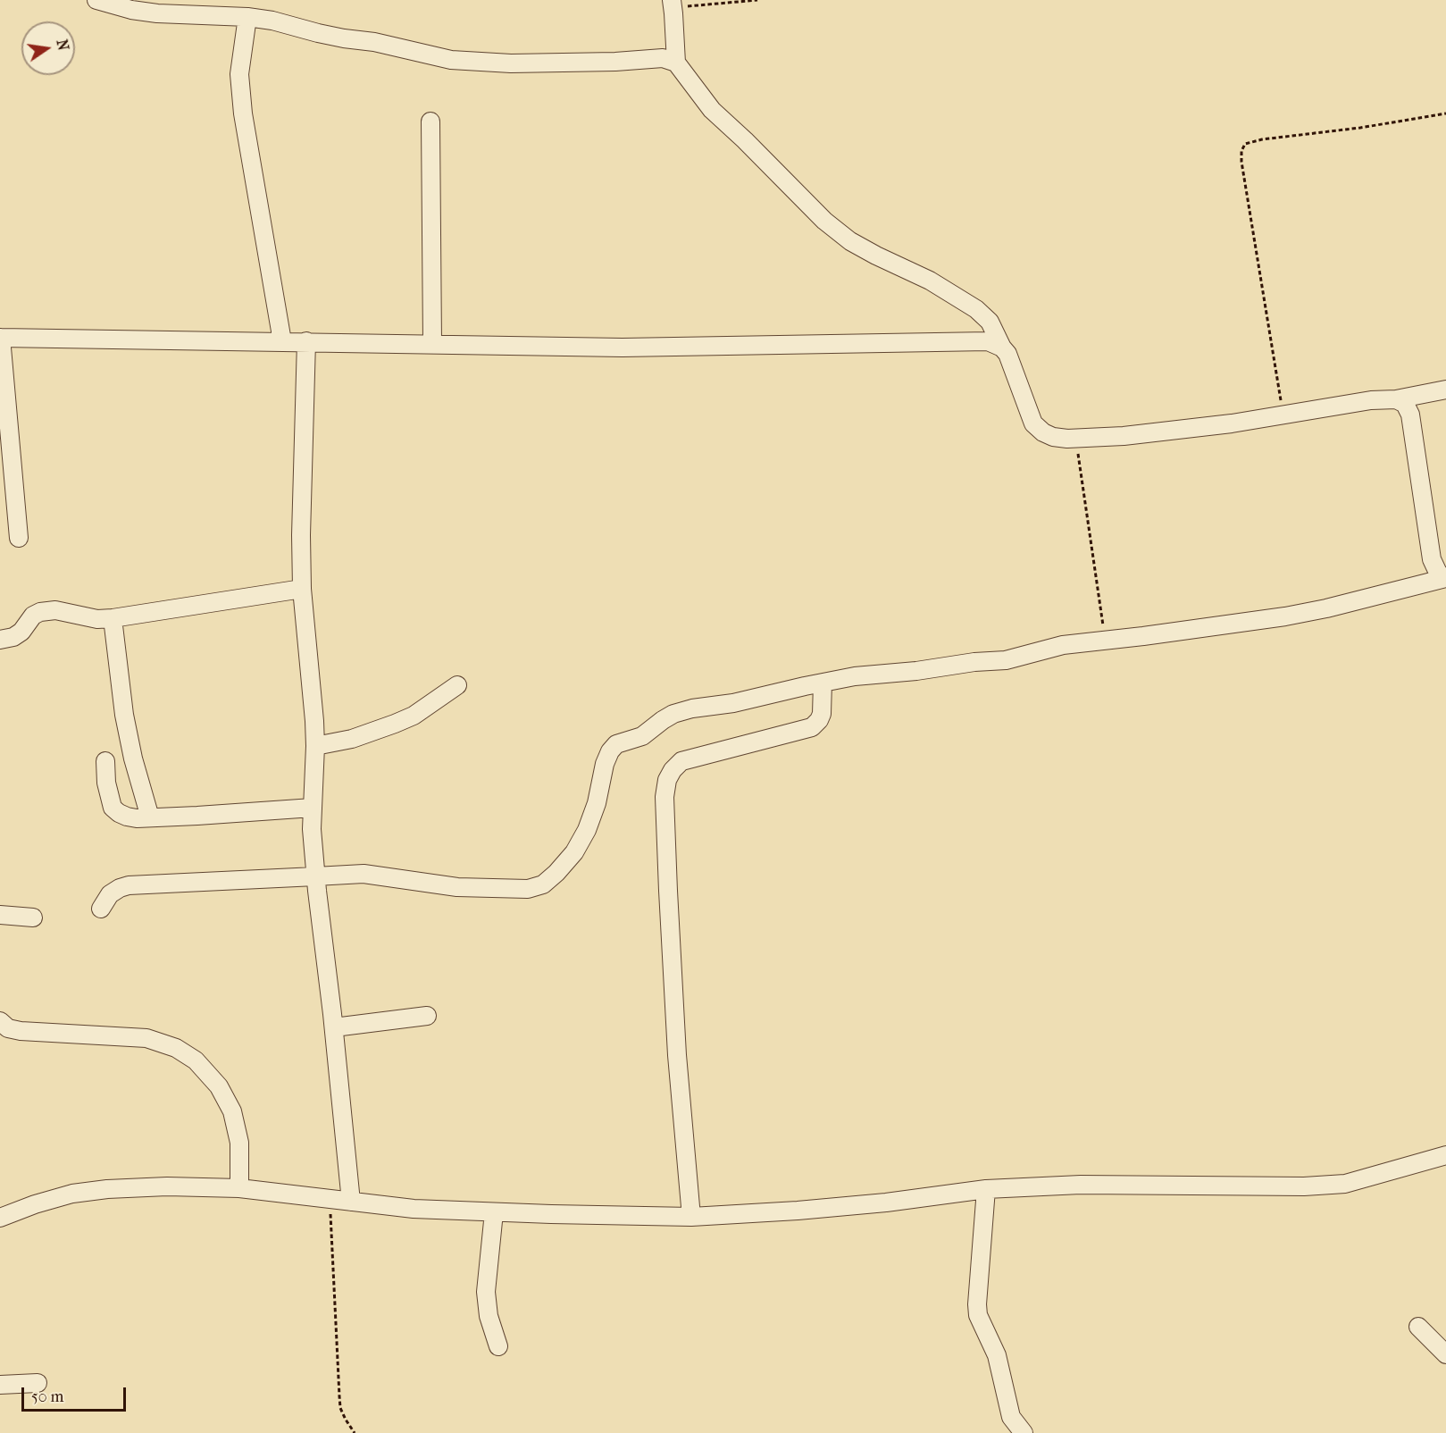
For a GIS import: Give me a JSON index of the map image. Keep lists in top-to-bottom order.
{
  "scale_bar": "50 m",
  "north": "right"
}
